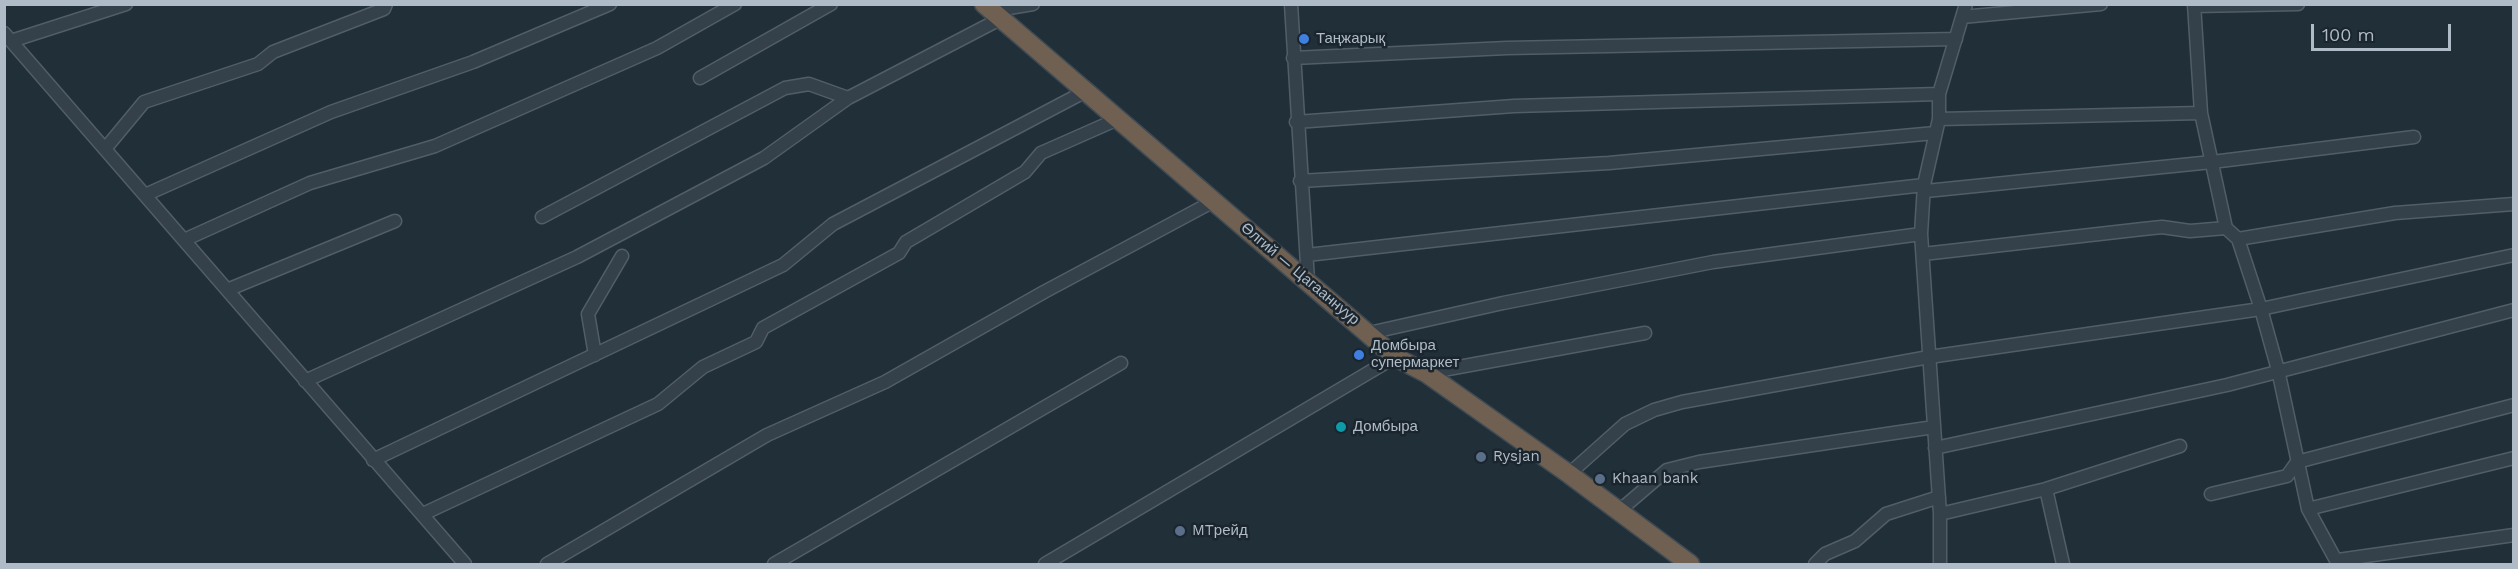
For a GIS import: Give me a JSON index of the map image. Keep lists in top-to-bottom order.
{
  "streets": {
    "highway": ["Өлгий — Цагааннуур"]
  },
  "places": [
    "Таңжарық",
    "Домбыра супермаркет",
    "Домбыра",
    "Rysjan",
    "Khaan bank",
    "MTрейд"
  ],
  "scale_bar": "100 m"
}
